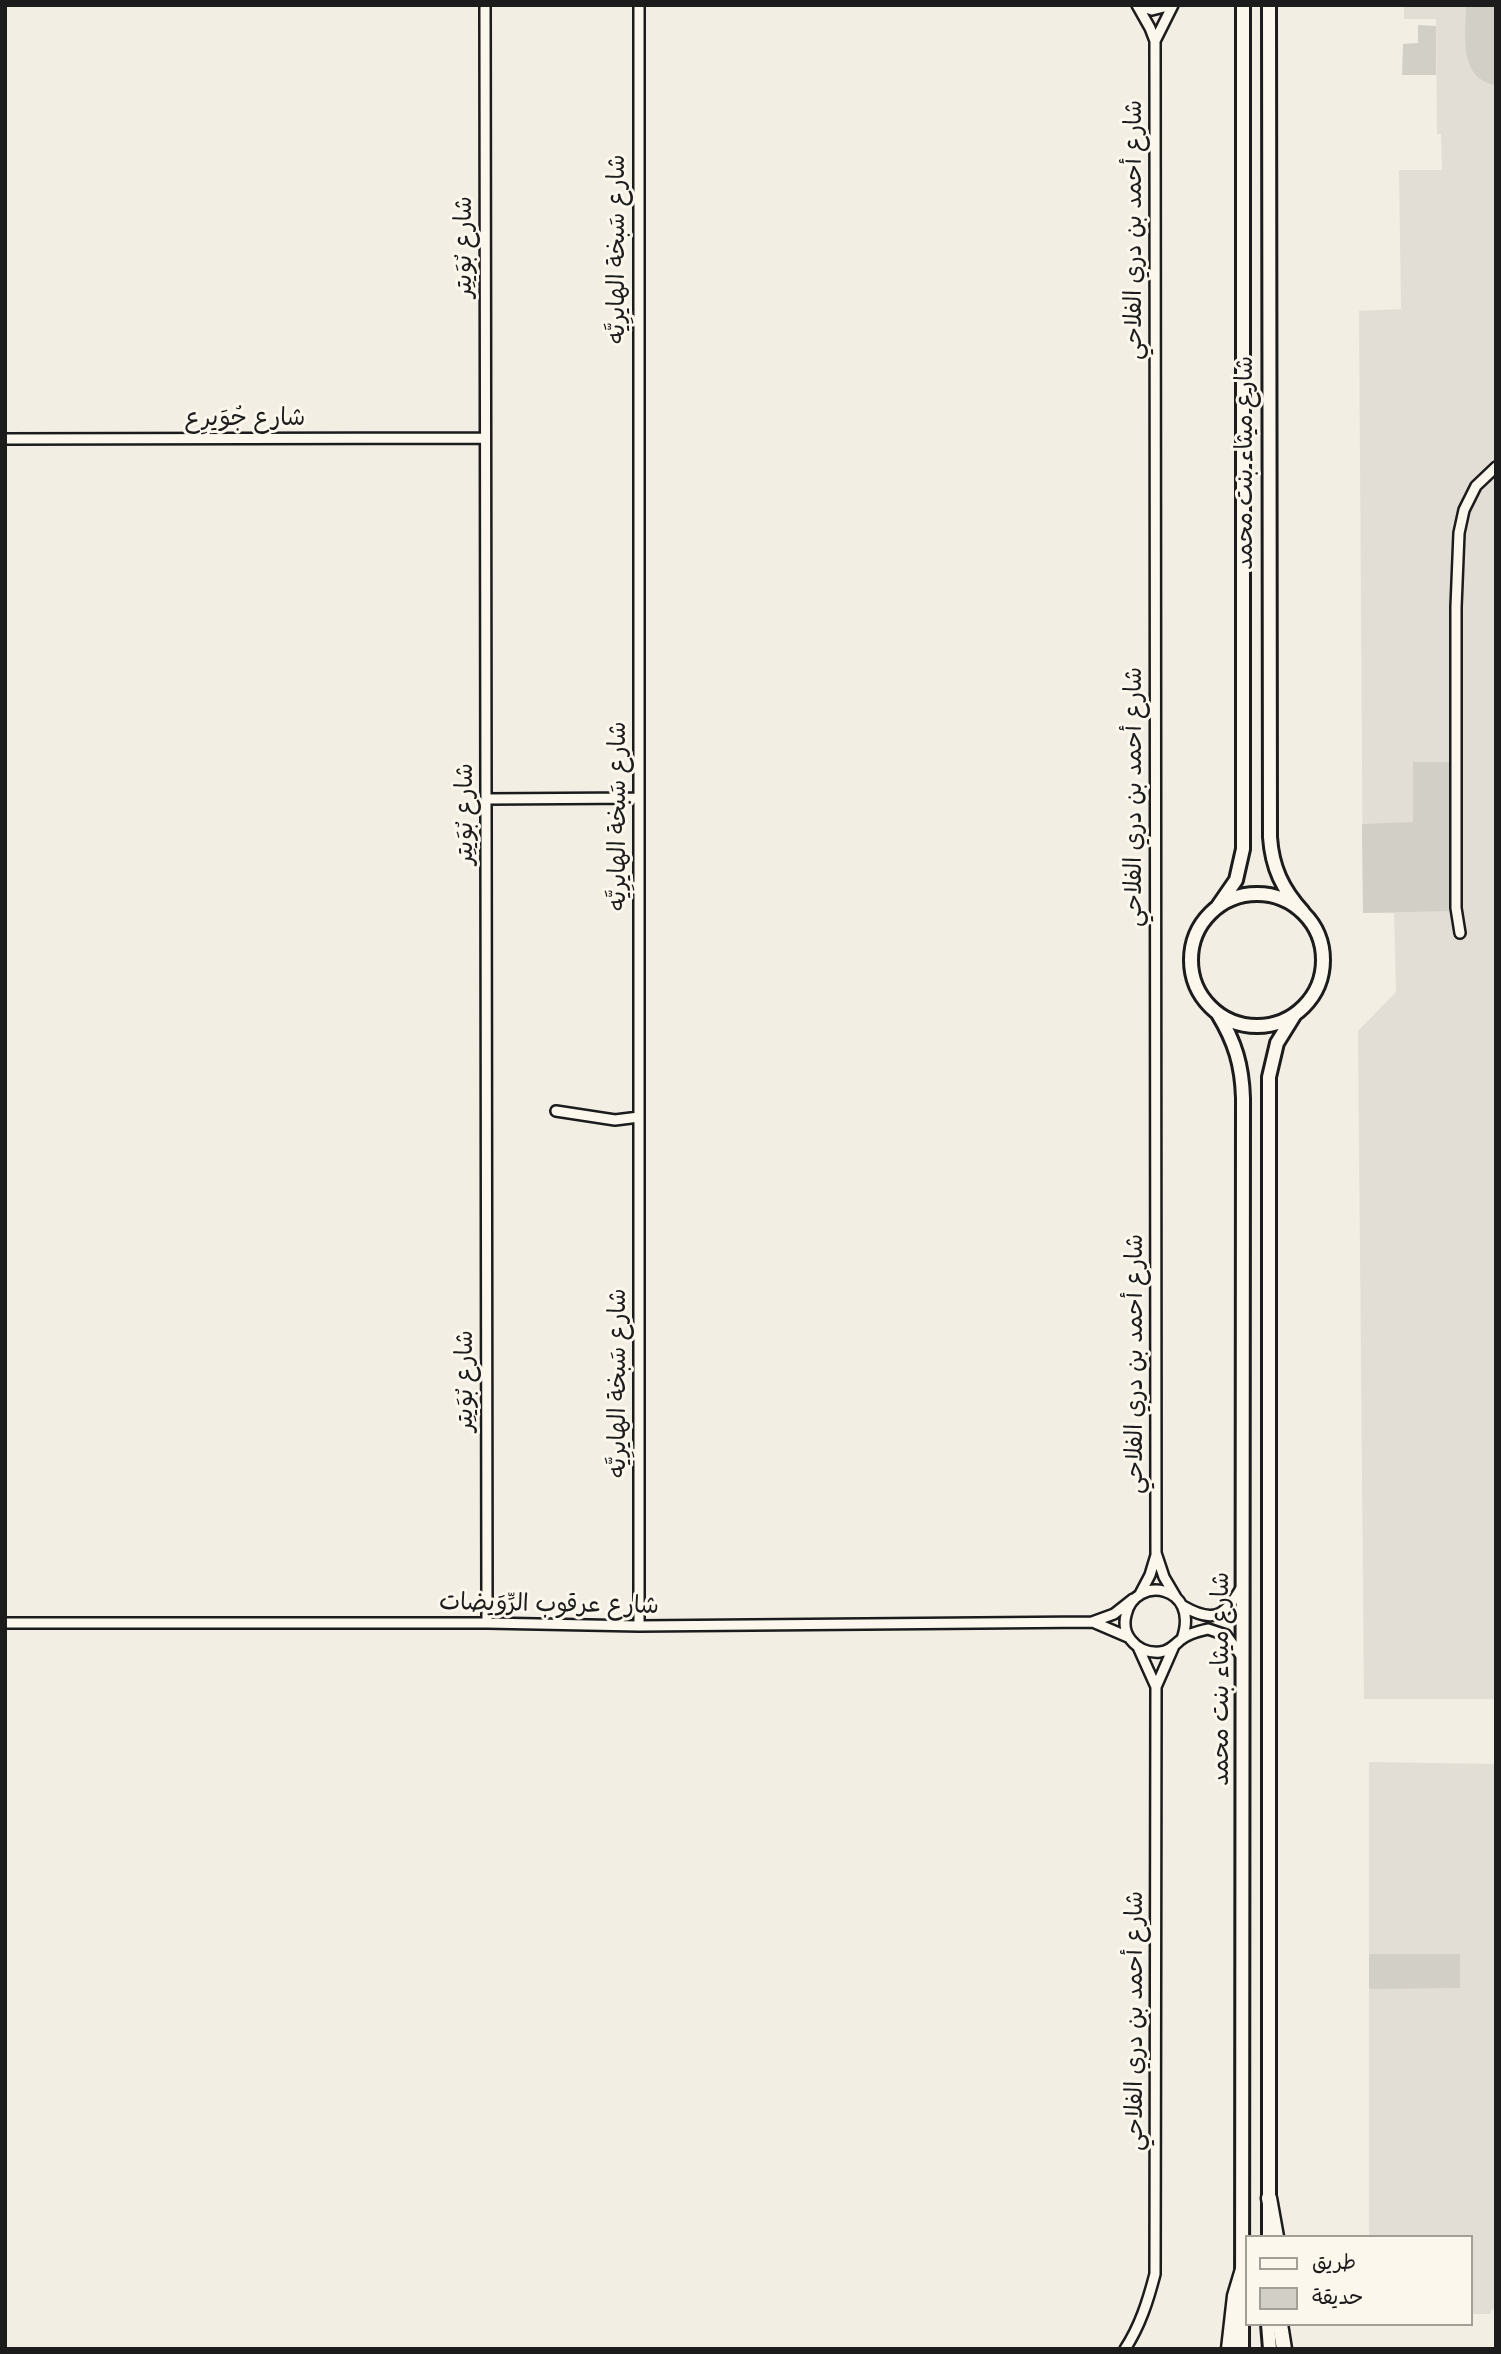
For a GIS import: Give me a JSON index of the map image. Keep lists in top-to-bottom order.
{
  "streets": {
    "main road": ["شارع ميثاء بنت محمد"],
    "street": [
      "شارع أحمد بن دري الفلاحي",
      "شارع بُوَيتِر",
      "شارع سَبخة الهايرِيَّه",
      "شارع جُوَيرِع",
      "شارع عرقوب الرِّوَيضات"
    ]
  },
  "crossings": [
    ["شارع أحمد بن دري الفلاحي", "شارع عرقوب الرِّوَيضات"],
    ["شارع بُوَيتِر", "شارع جُوَيرِع"],
    ["شارع بُوَيتِر", "شارع عرقوب الرِّوَيضات"],
    ["شارع سَبخة الهايرِيَّه", "شارع عرقوب الرِّوَيضات"]
  ],
  "legend": ["طريق", "حديقة"]
}
